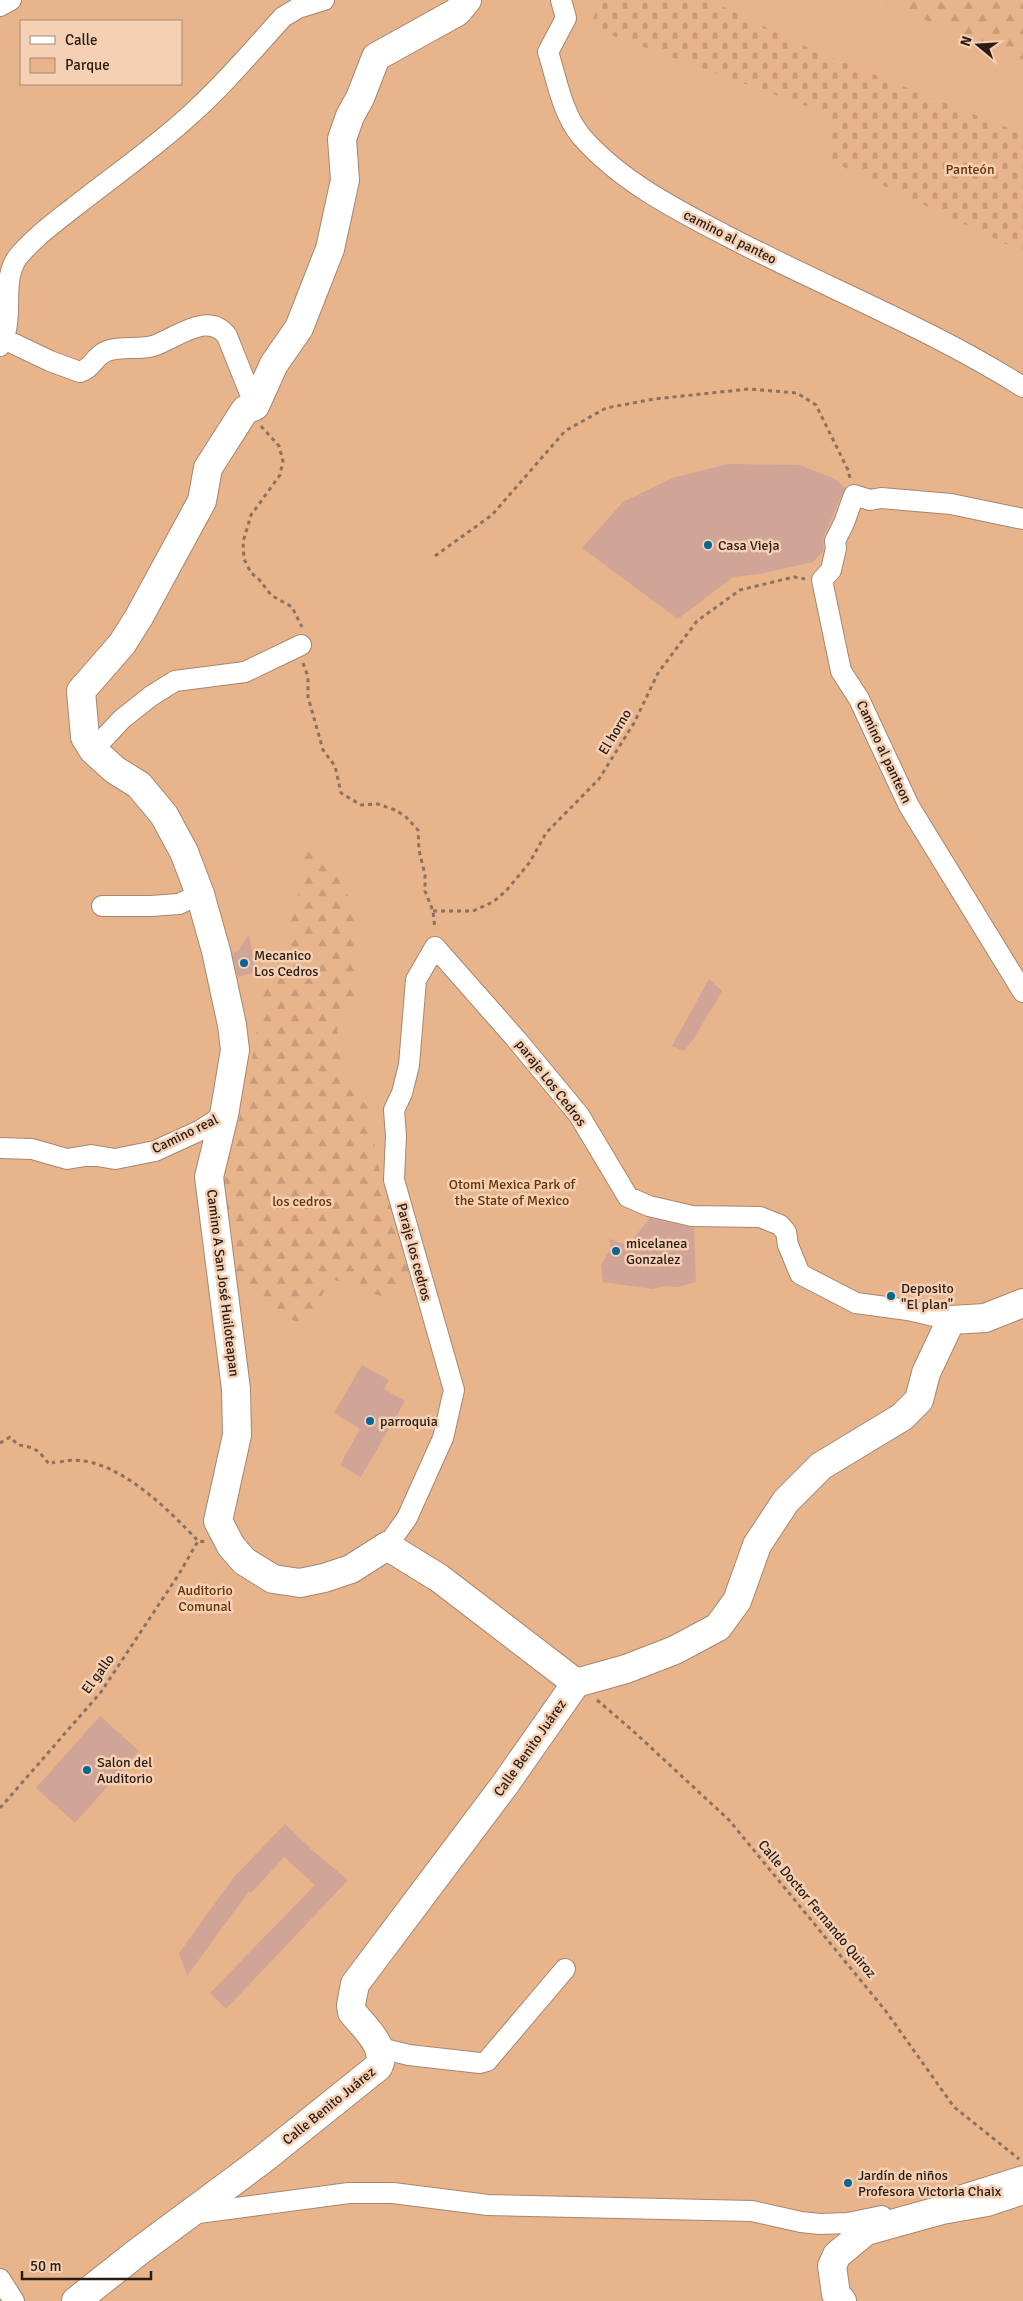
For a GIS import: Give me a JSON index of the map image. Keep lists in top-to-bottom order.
{
  "streets": {
    "main road": ["Camino A San José Huiloteapan", "Calle Benito Juárez"],
    "street": [
      "camino al panteo",
      "Camino al panteon",
      "paraje Los Cedros",
      "Camino real",
      "Paraje los cedros"
    ],
    "path": ["El horno", "El gallo", "Calle Doctor Fernando Quiroz"]
  },
  "crossings": [
    ["El horno", "Camino al panteon"],
    ["paraje Los Cedros", "Paraje los cedros"],
    ["Camino real", "Camino A San José Huiloteapan"],
    ["Paraje los cedros", "Camino A San José Huiloteapan"],
    ["Calle Benito Juárez", "Calle Doctor Fernando Quiroz"]
  ],
  "parks": [
    "Panteón",
    "Otomi Mexica Park of the State of Mexico",
    "los cedros",
    "Auditorio Comunal"
  ],
  "places": [
    "Casa Vieja",
    "Mecanico Los Cedros",
    "micelanea Gonzalez",
    "Deposito \"El plan\"",
    "parroquia",
    "Salon del Auditorio",
    "Jardín de niños Profesora Victoria Chaix"
  ],
  "legend": ["Calle", "Parque"],
  "scale_bar": "50 m",
  "north": "left"
}
